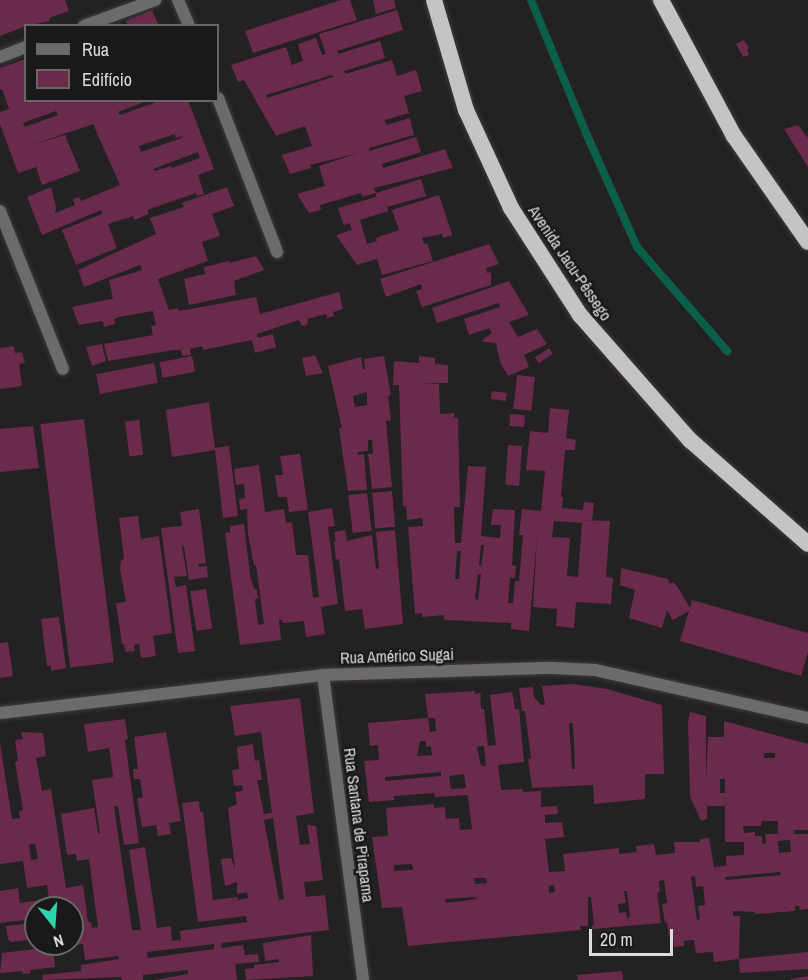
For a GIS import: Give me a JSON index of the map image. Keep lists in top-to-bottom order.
{
  "streets": {
    "highway": ["Avenida Jacu-Pêssego"],
    "street": ["Rua Américo Sugai", "Rua Santana de Pirapama"]
  },
  "crossings": [
    ["Rua Américo Sugai", "Rua Santana de Pirapama"]
  ],
  "legend": ["Rua", "Edifício"],
  "scale_bar": "20 m",
  "north": "bottom"
}
